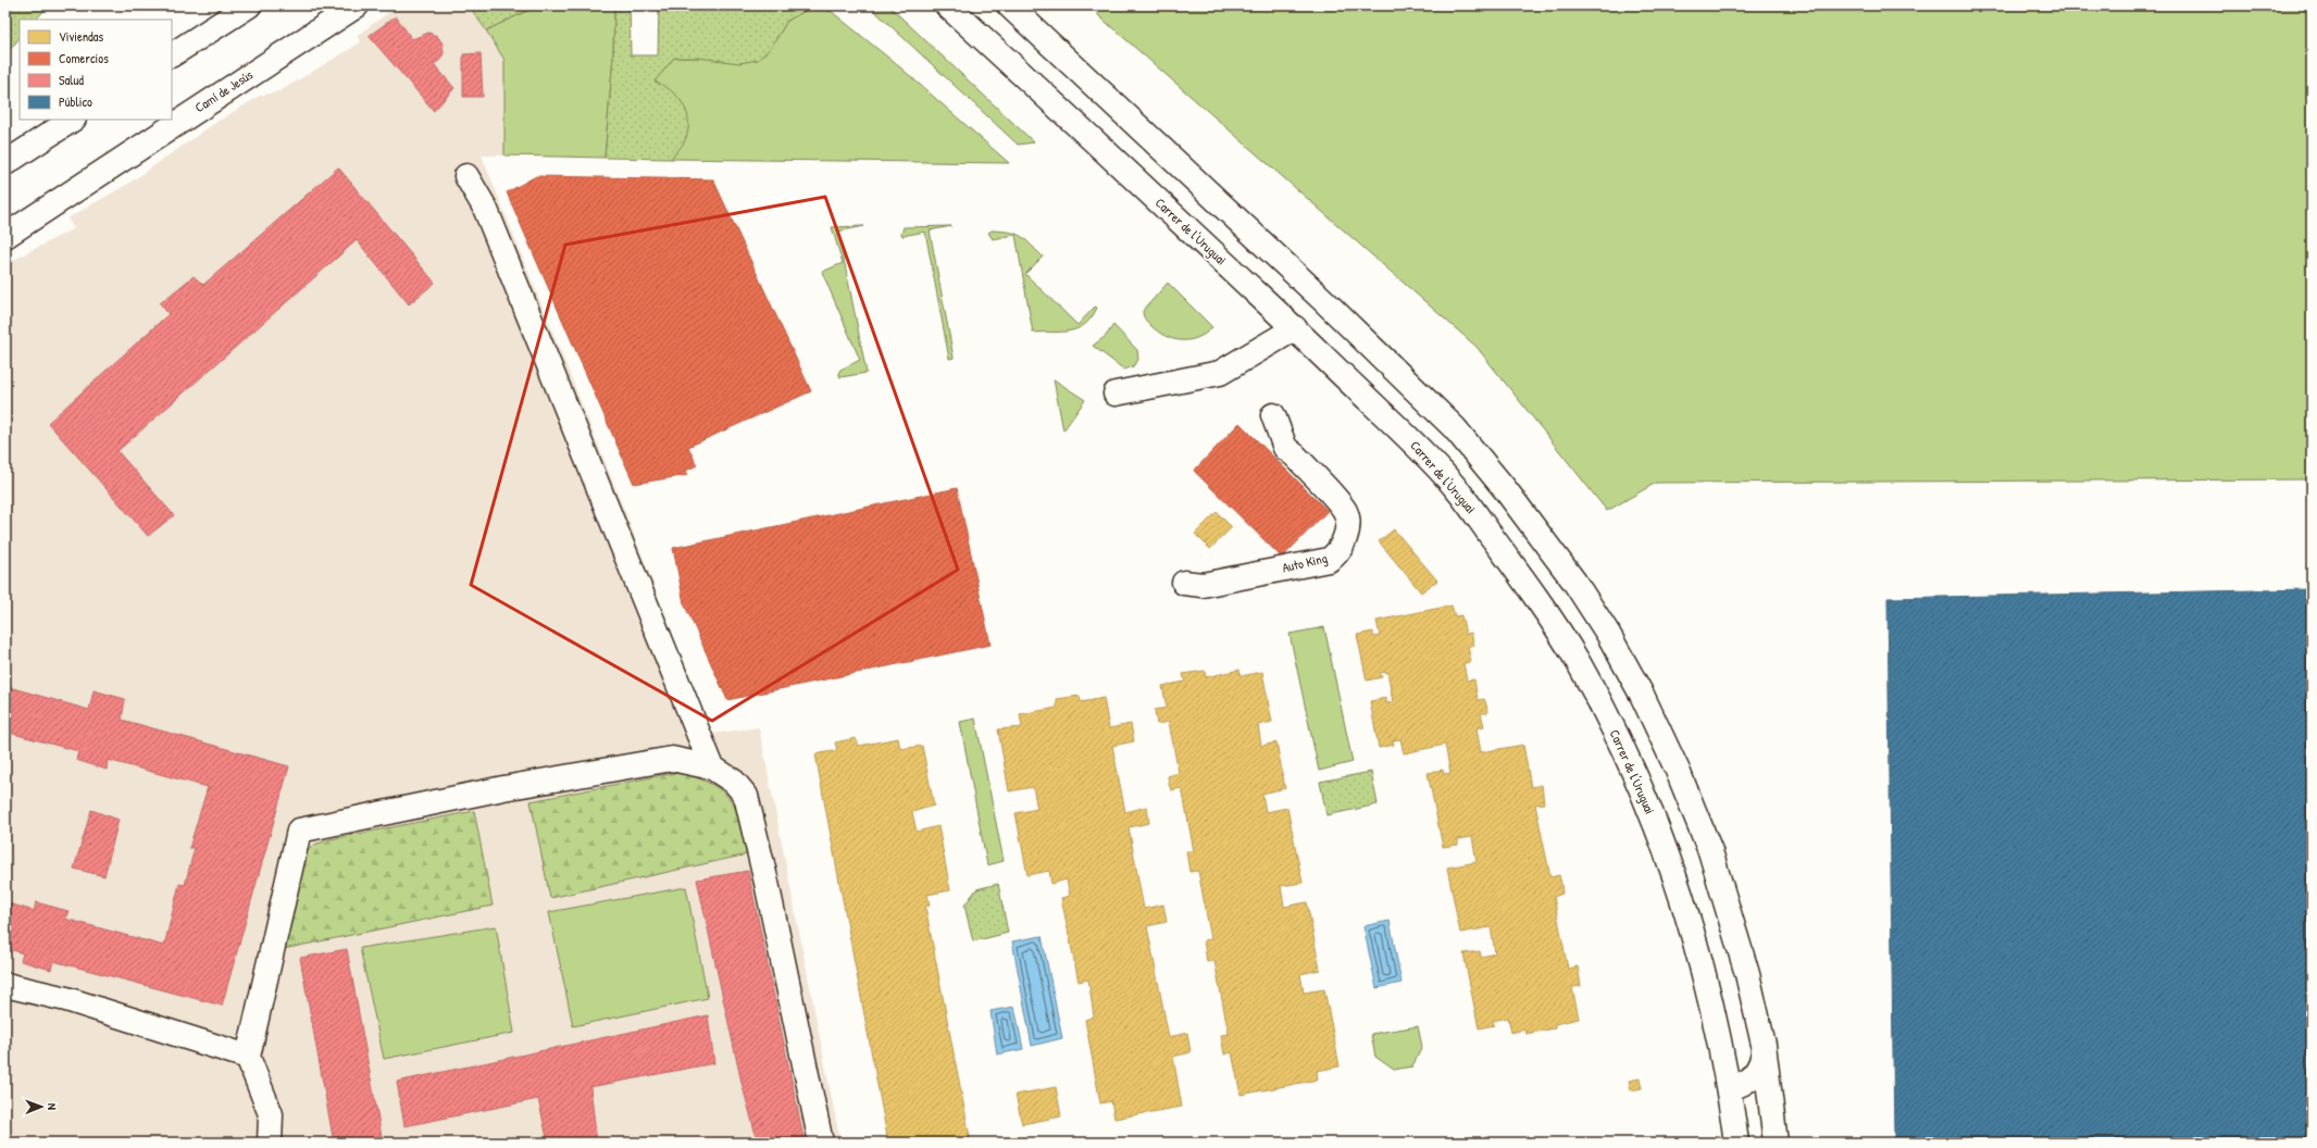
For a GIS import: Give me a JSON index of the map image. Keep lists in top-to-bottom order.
{
  "streets": {
    "street": ["Camí de Jesús", "Carrer de l'Uruguai", "Auto King"]
  },
  "legend": [
    "Viviendas",
    "Comercios",
    "Salud",
    "Público"
  ],
  "north": "right"
}
